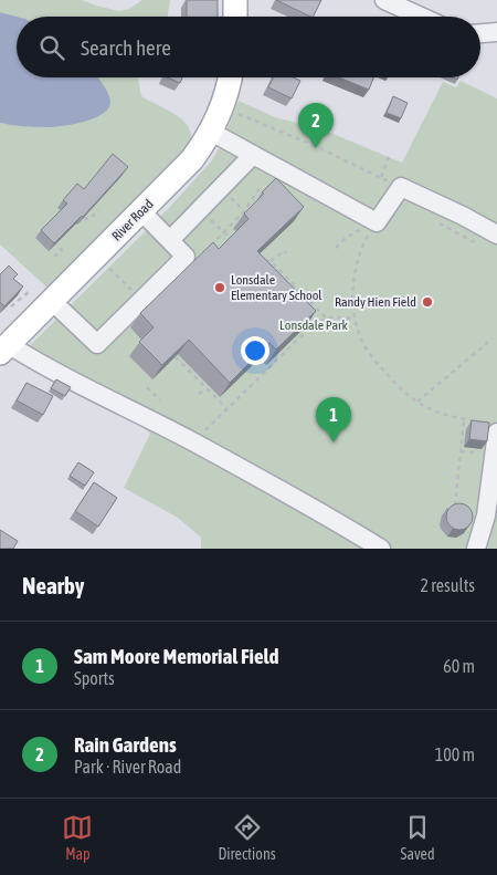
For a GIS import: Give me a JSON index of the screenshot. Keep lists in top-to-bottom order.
{
  "streets": {
    "main road": ["River Road"]
  },
  "parks": ["Lonsdale Park"],
  "places": ["Lonsdale Elementary School", "Randy Hien Field"],
  "page": {
    "search": "Search here",
    "pins": ["2", "1"],
    "heading": ["Nearby", "2 results"],
    "list": [
      {
        "mark": "1",
        "name": "Sam Moore Memorial Field",
        "note": "Sports",
        "value": "60 m"
      },
      {
        "mark": "2",
        "name": "Rain Gardens",
        "note": "Park · River Road",
        "value": "100 m"
      }
    ],
    "nav": ["Map", "Directions", "Saved"]
  }
}
